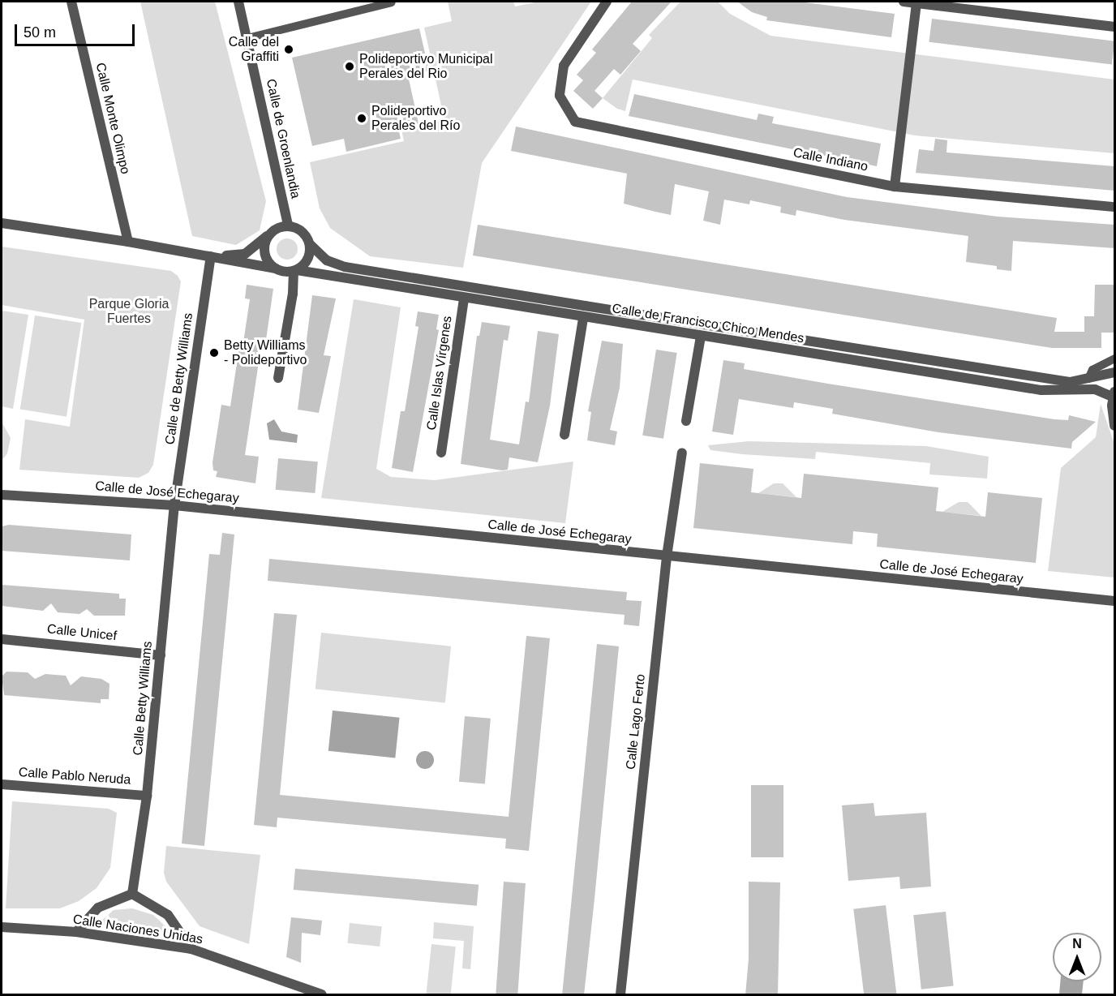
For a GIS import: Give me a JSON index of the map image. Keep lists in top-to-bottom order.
{
  "streets": {
    "street": [
      "Calle Monte Olimpo",
      "Calle de Groenlandia",
      "Calle Indiano",
      "Calle de Francisco Chico Mendes",
      "Calle Islas Vírgenes",
      "Calle de Betty Williams",
      "Calle de José Echegaray",
      "Calle Unicef",
      "Calle Betty Williams",
      "Calle Lago Ferto",
      "Calle Pablo Neruda",
      "Calle Naciones Unidas"
    ]
  },
  "crossings": [
    ["Calle de Groenlandia", "Calle de Francisco Chico Mendes"],
    ["Calle de Francisco Chico Mendes", "Calle Islas Vírgenes"],
    ["Calle de Betty Williams", "Calle de José Echegaray"],
    ["Calle de Betty Williams", "Calle Betty Williams"],
    ["Calle de José Echegaray", "Calle Betty Williams"],
    ["Calle de José Echegaray", "Calle Lago Ferto"],
    ["Calle Unicef", "Calle Betty Williams"],
    ["Calle Betty Williams", "Calle Pablo Neruda"]
  ],
  "parks": ["Parque Gloria Fuertes"],
  "places": [
    "Calle del Graffiti",
    "Polideportivo Municipal Perales del Rio",
    "Polideportivo Perales del Río",
    "Betty Williams - Polideportivo"
  ],
  "scale_bar": "50 m",
  "north": "top"
}
